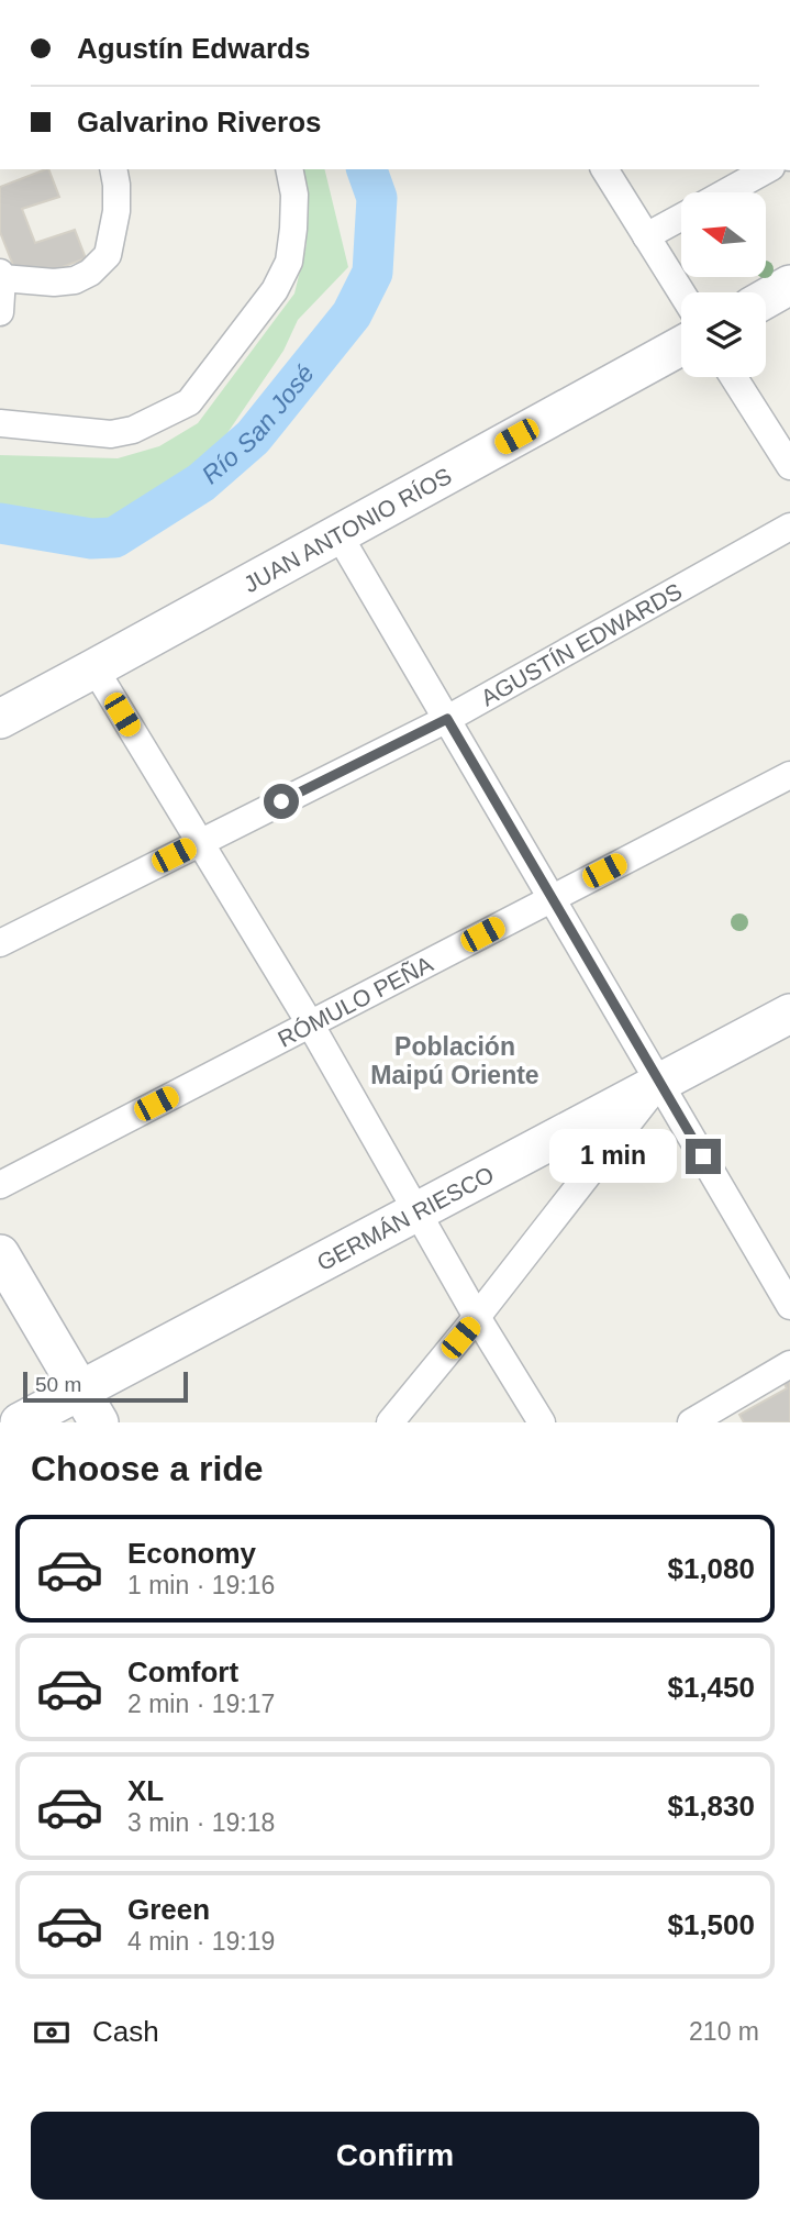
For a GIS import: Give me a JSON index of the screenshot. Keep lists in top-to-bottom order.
{
  "streets": {
    "main road": ["JUAN ANTONIO RÍOS", "GERMÁN RIESCO"],
    "street": ["AGUSTÍN EDWARDS", "RÓMULO PEÑA"]
  },
  "districts": ["Población Maipú Oriente"],
  "water": ["Río San José"],
  "scale_bar": "50 m",
  "north": "left",
  "page": {
    "banner": ["Agustín Edwards", "Galvarino Riveros"],
    "bubble": "1 min",
    "scale": "50 m",
    "heading": "Choose a ride",
    "list": [
      {
        "name": "Economy",
        "note": "1 min · 19:16",
        "value": "$1,080"
      },
      {
        "name": "Comfort",
        "note": "2 min · 19:17",
        "value": "$1,450"
      },
      {
        "name": "XL",
        "note": "3 min · 19:18",
        "value": "$1,830"
      },
      {
        "name": "Green",
        "note": "4 min · 19:19",
        "value": "$1,500"
      }
    ],
    "pay": ["Cash", "210 m"],
    "buttons": "Confirm"
  }
}
